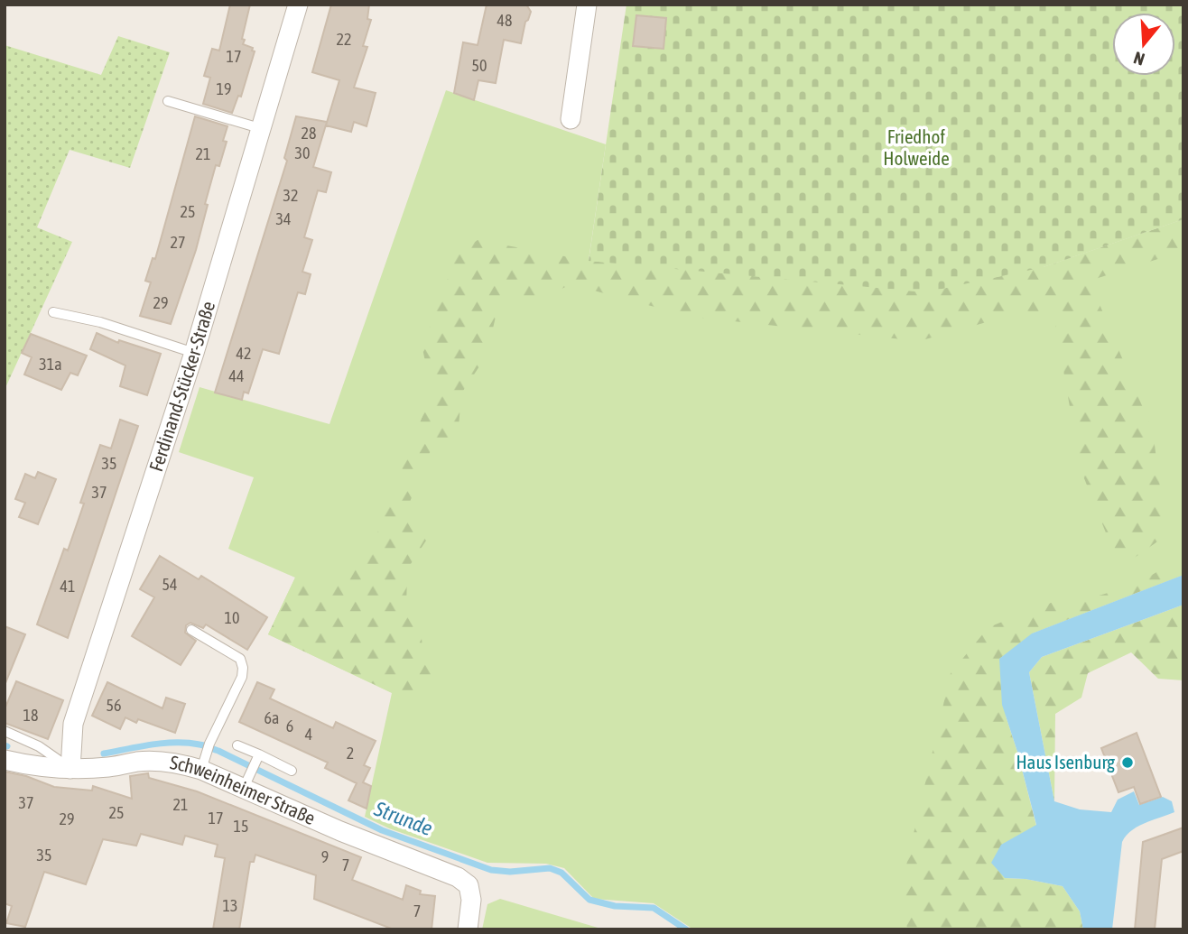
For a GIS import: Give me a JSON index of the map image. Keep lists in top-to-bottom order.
{
  "streets": {
    "street": ["Ferdinand-Stücker-Straße", "Schweinheimer Straße"]
  },
  "crossings": [
    ["Ferdinand-Stücker-Straße", "Schweinheimer Straße"]
  ],
  "water": ["Strunde"],
  "parks": ["Friedhof Holweide"],
  "places": ["Haus Isenburg"],
  "house_numbers": [
    "48",
    "22",
    "17",
    "50",
    "19",
    "28",
    "30",
    "21",
    "32",
    "25",
    "34",
    "27",
    "29",
    "42",
    "31a",
    "44",
    "35",
    "37",
    "54",
    "41",
    "10",
    "56",
    "18",
    "6a",
    "6",
    "4",
    "2",
    "37",
    "21",
    "25",
    "17",
    "29",
    "15",
    "35",
    "9",
    "7",
    "13",
    "7"
  ],
  "north": "bottom"
}
